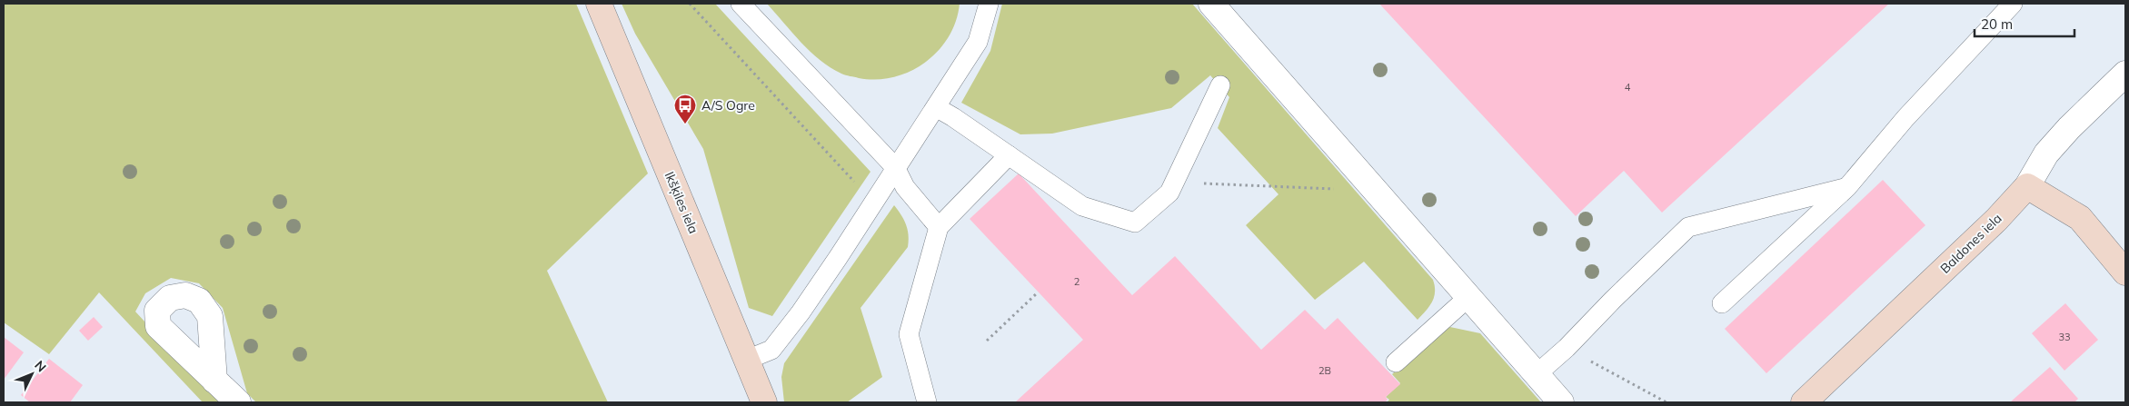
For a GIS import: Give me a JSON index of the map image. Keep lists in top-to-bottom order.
{
  "streets": {
    "street": ["Ikšķiles iela", "Baldones iela"]
  },
  "places": {
    "bus stop": ["A/S Ogre"]
  },
  "house_numbers": [
    "4",
    "2",
    "33",
    "2B"
  ],
  "scale_bar": "20 m",
  "north": "top right"
}
